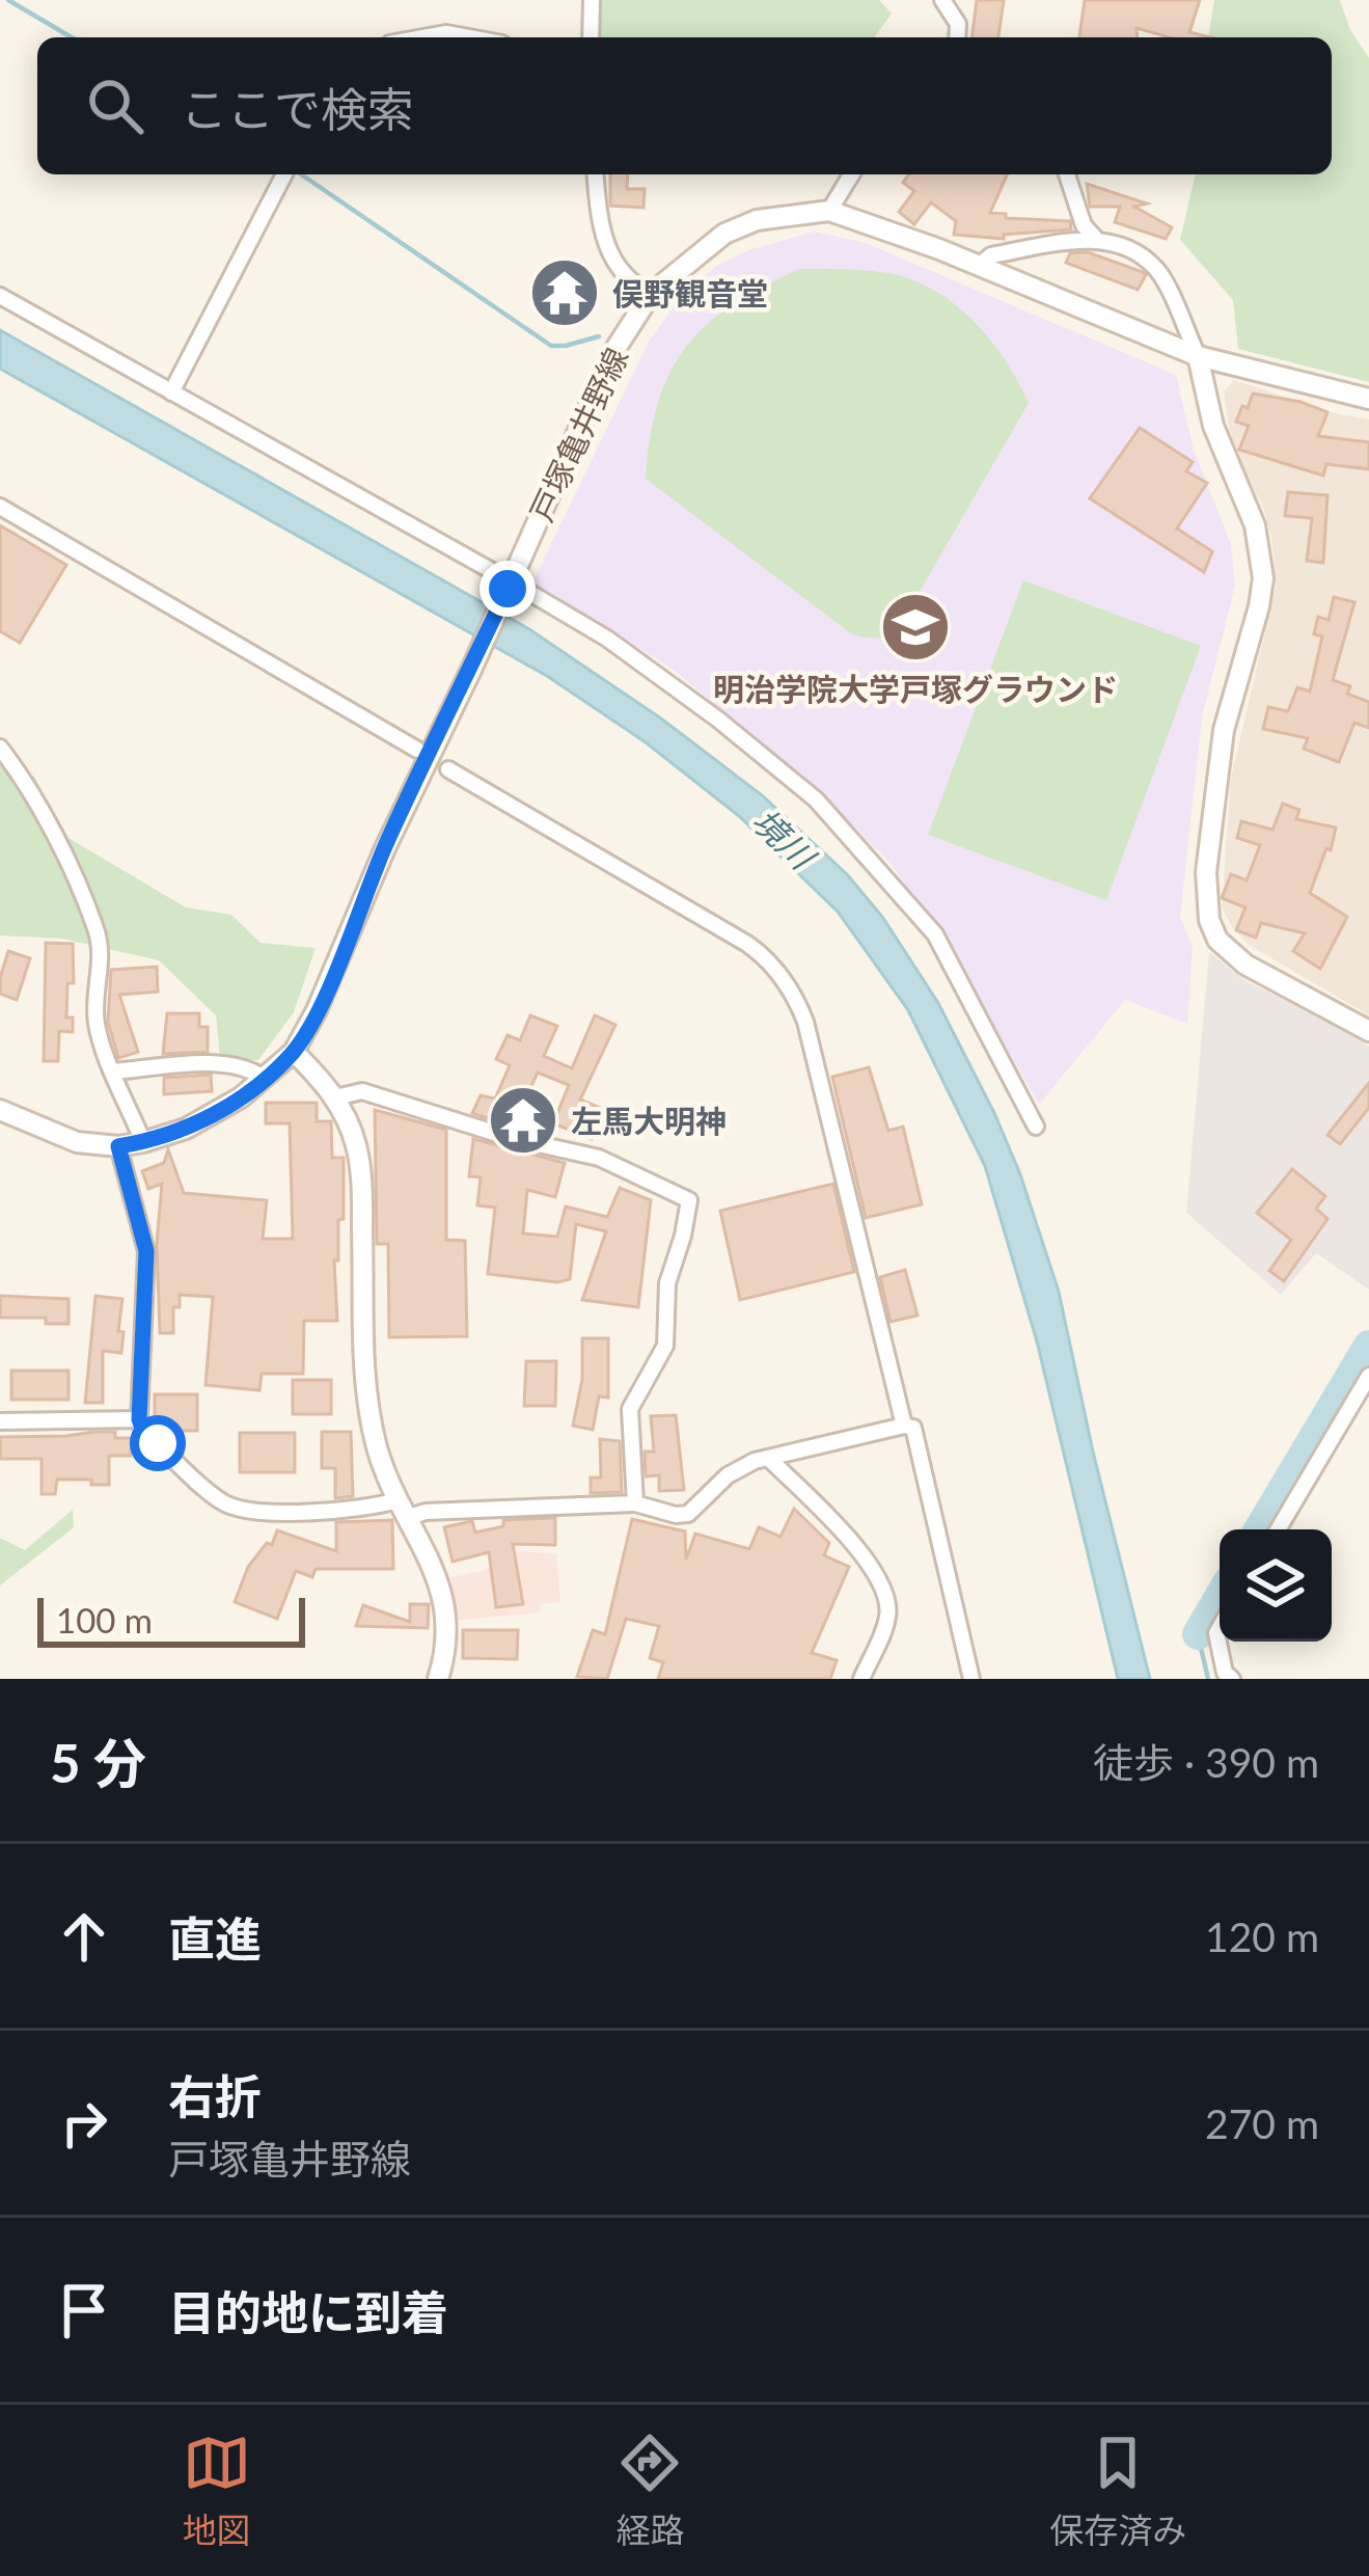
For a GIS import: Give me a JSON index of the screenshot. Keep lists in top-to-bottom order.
{
  "streets": {
    "main road": ["戸塚亀井野線"]
  },
  "water": ["境川"],
  "places": {
    "temple": ["俣野観音堂", "左馬大明神"],
    "school or university": ["明治学院大学戸塚グラウンド"]
  },
  "scale_bar": "100 m",
  "page": {
    "search": "ここで検索",
    "scale": "100 m",
    "heading": ["5 分", "徒歩 · 390 m"],
    "list": [
      ["直進", "120 m"],
      ["右折", "戸塚亀井野線", "270 m"],
      "目的地に到着"
    ],
    "nav": ["地図", "経路", "保存済み"]
  }
}
